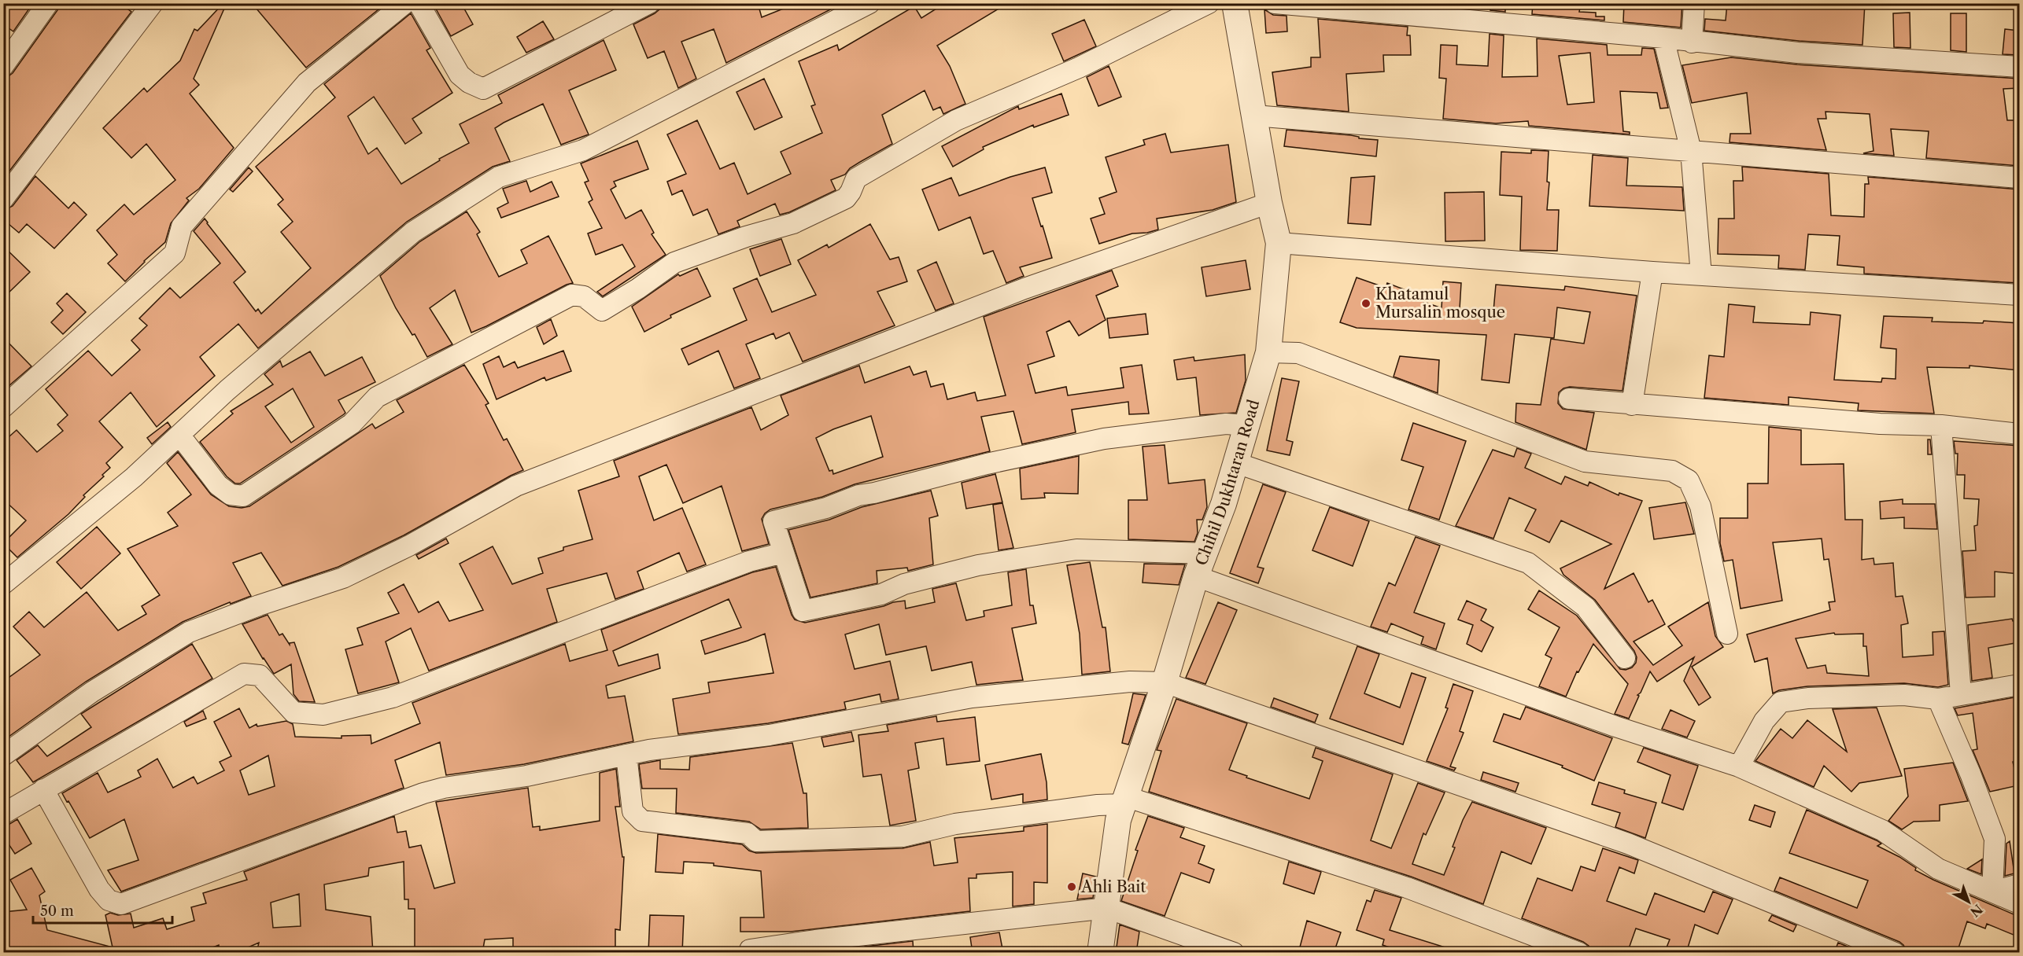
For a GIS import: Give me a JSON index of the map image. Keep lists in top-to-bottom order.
{
  "streets": {
    "street": ["Chihil Dukhtaran Road"]
  },
  "places": ["Khatamul Mursalin mosque", "Ahli Bait"],
  "scale_bar": "50 m",
  "north": "bottom right"
}
